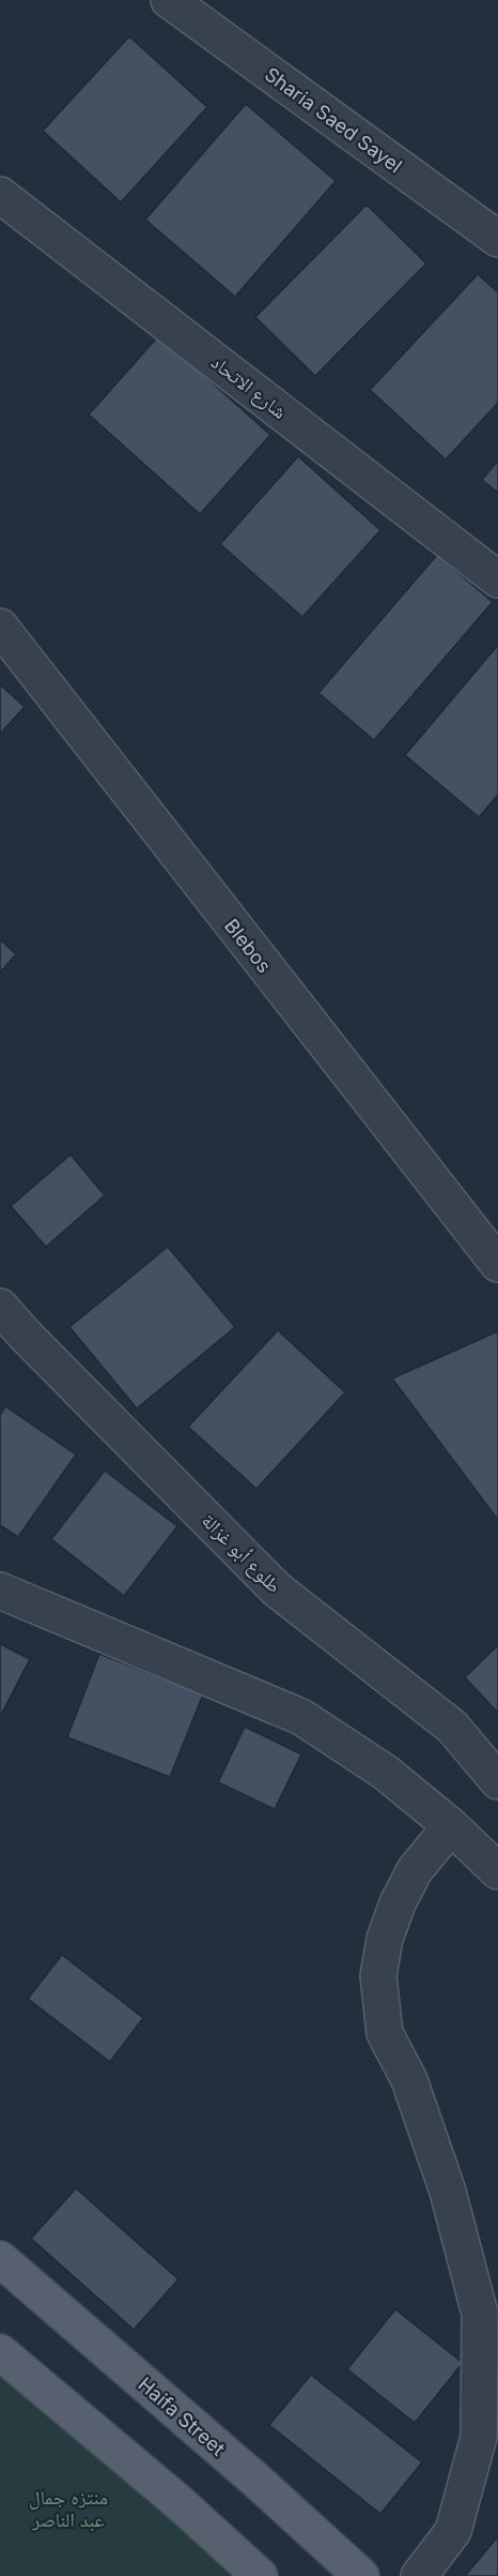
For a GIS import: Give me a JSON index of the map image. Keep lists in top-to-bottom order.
{
  "streets": {
    "main road": ["Haifa Street"],
    "street": [
      "Sharia Saed Sayel",
      "شارع الاتحاد",
      "Blebos",
      "طلوع أبو غزالة"
    ]
  },
  "parks": ["منتزه جمال عبد الناصر"]
}
